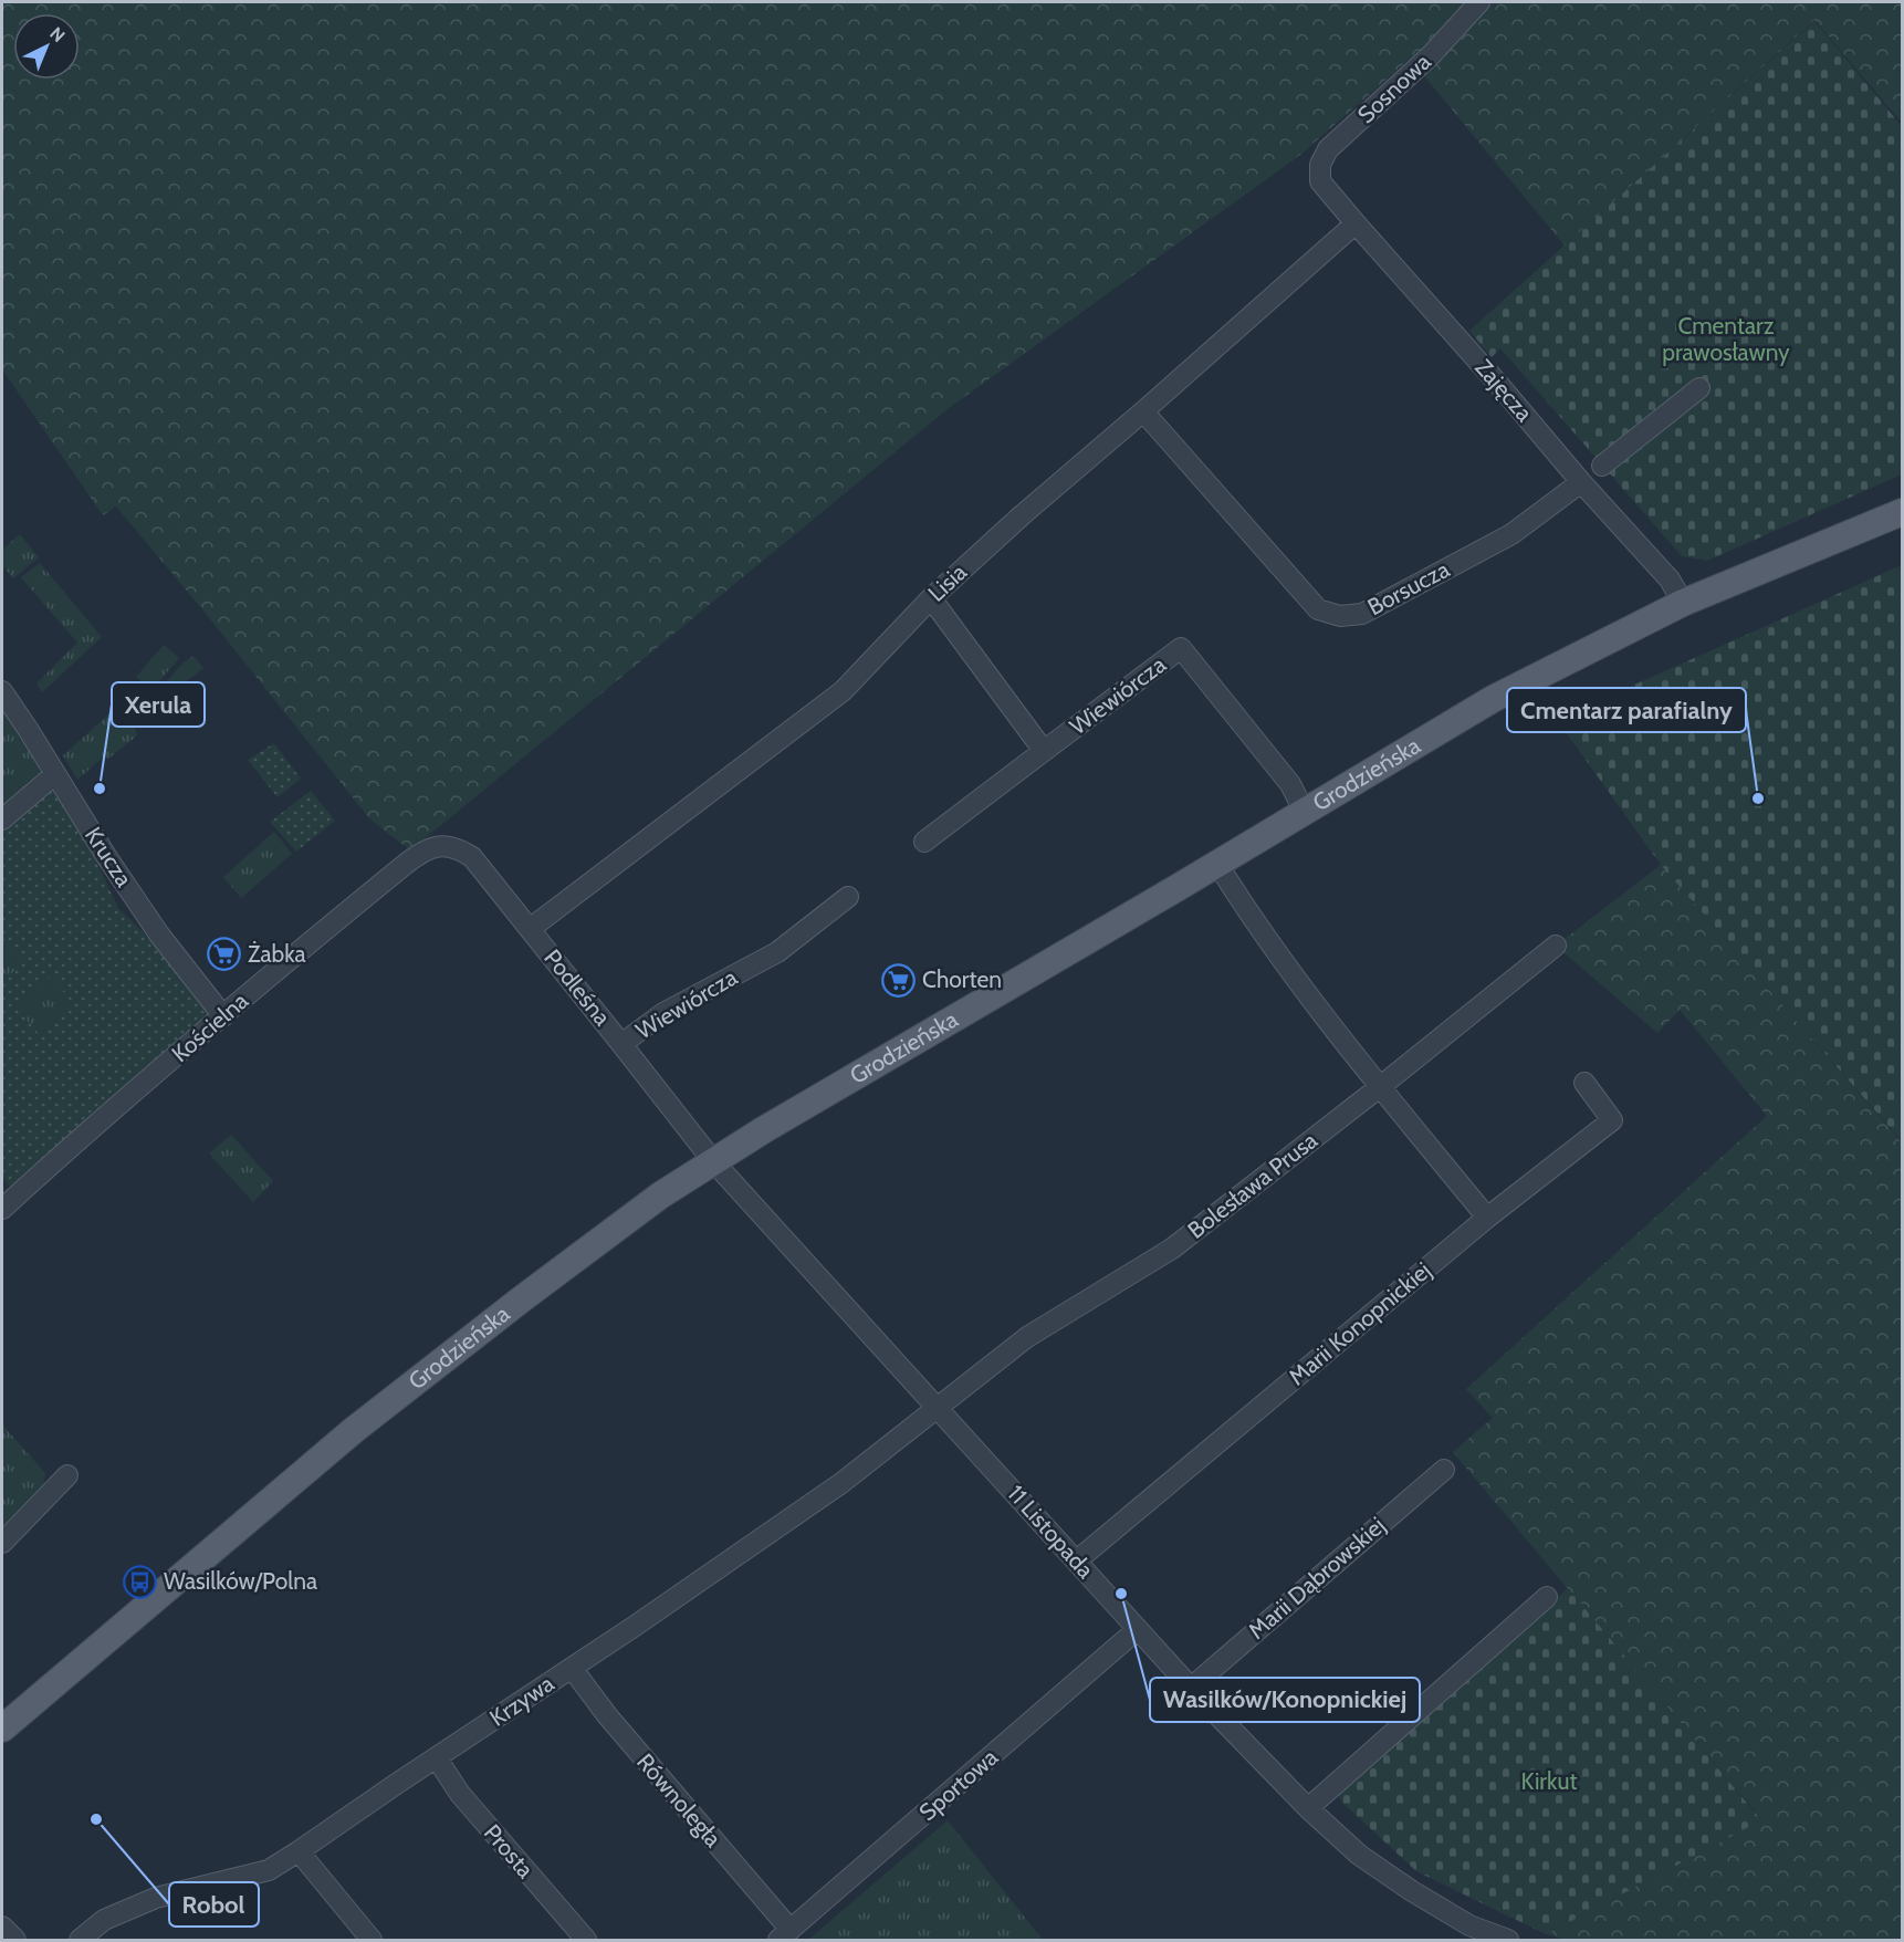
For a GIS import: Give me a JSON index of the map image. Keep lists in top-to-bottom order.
{
  "streets": {
    "main road": ["Grodzieńska"],
    "street": [
      "Sosnowa",
      "Zajęcza",
      "Lisia",
      "Borsucza",
      "Wiewiórcza",
      "Krucza",
      "Podleśna",
      "Kościelna",
      "Bolesława Prusa",
      "Marii Konopnickiej",
      "11 Listopada",
      "Marii Dąbrowskiej",
      "Krzywa",
      "Sportowa",
      "Równoległa",
      "Prosta"
    ]
  },
  "crossings": [
    ["Sosnowa", "Zajęcza"],
    ["Zajęcza", "Lisia"],
    ["Zajęcza", "Borsucza"],
    ["Zajęcza", "Grodzieńska"],
    ["Lisia", "Borsucza"],
    ["Lisia", "Podleśna"],
    ["Wiewiórcza", "Grodzieńska"],
    ["Wiewiórcza", "Podleśna"],
    ["Grodzieńska", "Podleśna"],
    ["Grodzieńska", "11 Listopada"],
    ["Krucza", "Kościelna"],
    ["Podleśna", "Kościelna"],
    ["Podleśna", "11 Listopada"],
    ["Bolesława Prusa", "11 Listopada"],
    ["Bolesława Prusa", "Krzywa"],
    ["Marii Konopnickiej", "11 Listopada"],
    ["11 Listopada", "Marii Dąbrowskiej"],
    ["11 Listopada", "Krzywa"],
    ["11 Listopada", "Sportowa"],
    ["Krzywa", "Równoległa"],
    ["Krzywa", "Prosta"],
    ["Sportowa", "Równoległa"]
  ],
  "parks": ["Cmentarz prawosławny", "Kirkut"],
  "places": {
    "other": [
      "Xerula",
      "Cmentarz parafialny",
      "Wasilków/Konopnickiej",
      "Robol"
    ],
    "supermarket": ["Żabka", "Chorten"],
    "bus stop": ["Wasilków/Polna"]
  },
  "north": "top right"
}
